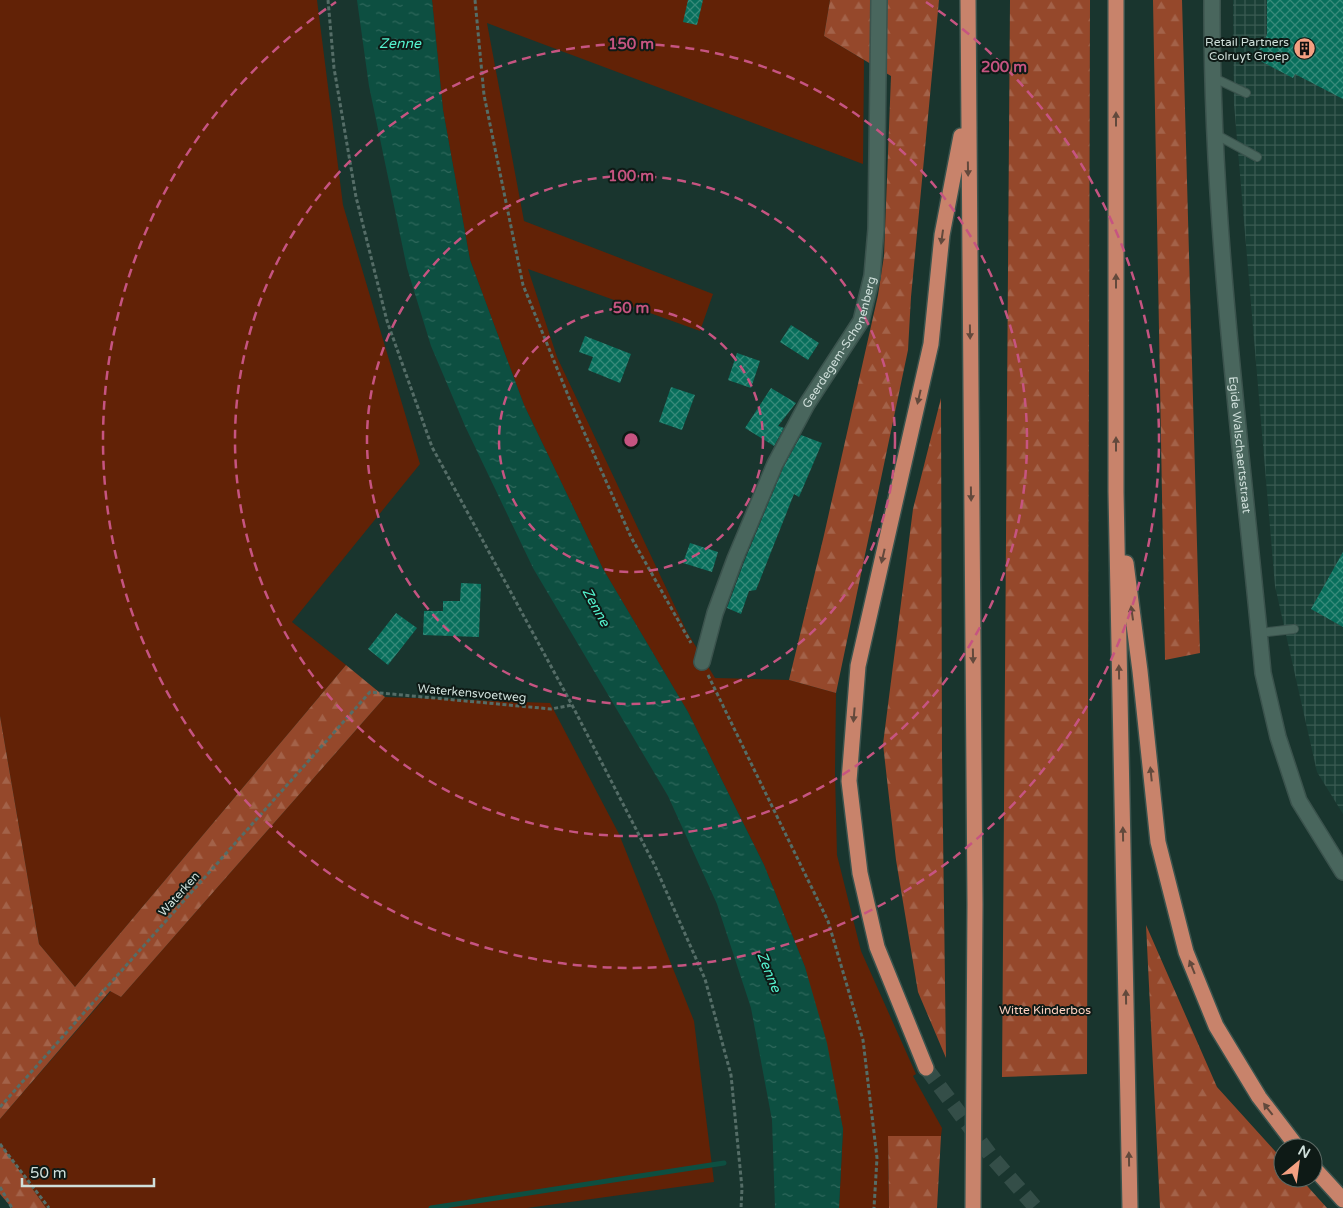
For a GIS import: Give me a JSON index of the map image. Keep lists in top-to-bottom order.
{
  "streets": {
    "main road": ["Geerdegem-Schonenberg", "Egide Walschaertsstraat"],
    "path": ["Waterkensvoetweg", "Waterken"]
  },
  "crossings": [
    ["Waterkensvoetweg", "Waterken"]
  ],
  "water": ["Zenne"],
  "parks": ["Witte Kinderbos"],
  "places": {
    "building": ["Retail Partners Colruyt Groep"]
  },
  "scale_bar": "50 m",
  "north": "top right",
  "rings": [
    "150 m",
    "200 m",
    "100 m",
    "50 m"
  ]
}
